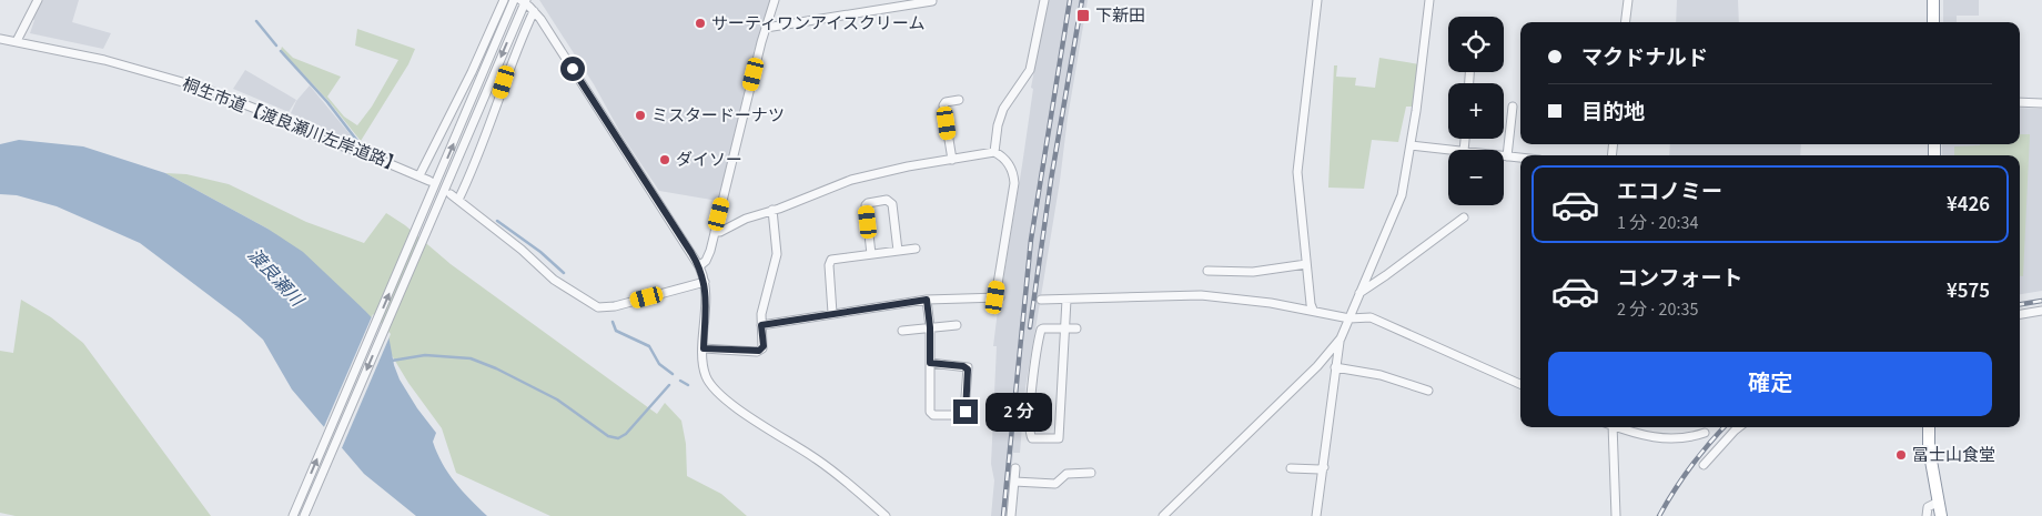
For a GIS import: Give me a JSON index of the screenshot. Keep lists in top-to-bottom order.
{
  "streets": {
    "street": ["桐生市道【渡良瀬川左岸道路】"]
  },
  "water": ["渡良瀬川"],
  "places": {
    "transit": ["下新田"],
    "other": [
      "サーティワンアイスクリーム",
      "ミスタードーナツ",
      "ダイソー",
      "冨士山食堂"
    ]
  },
  "page": {
    "map_buttons": ["+", "−"],
    "banner": ["マクドナルド", "目的地"],
    "list": [
      {
        "name": "エコノミー",
        "note": "1 分 · 20:34",
        "value": "¥426"
      },
      {
        "name": "コンフォート",
        "note": "2 分 · 20:35",
        "value": "¥575"
      }
    ],
    "buttons": "確定",
    "bubble": "2 分"
  }
}
